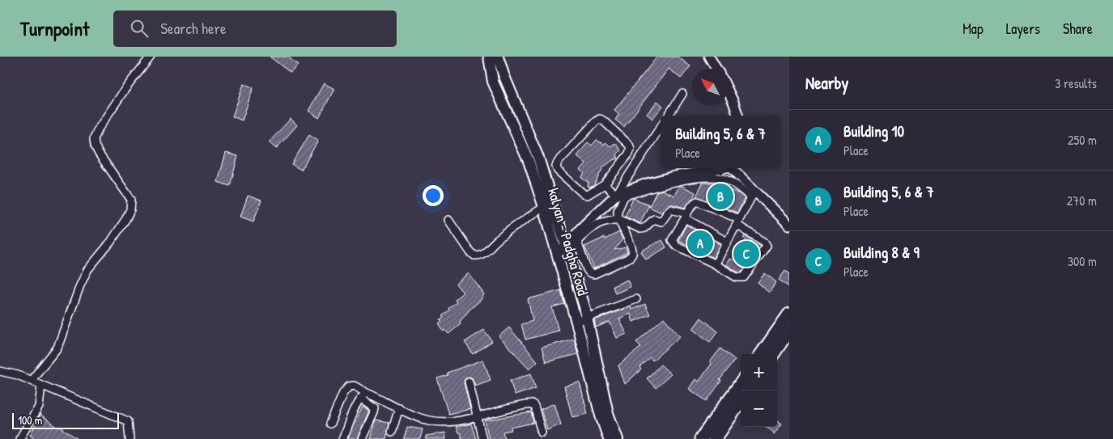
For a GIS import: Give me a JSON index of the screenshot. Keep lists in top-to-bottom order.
{
  "streets": {
    "main road": ["kalyan - Padgha Road"]
  },
  "scale_bar": "100 m",
  "north": "top left",
  "page": {
    "header": "Turnpoint",
    "search": "Search here",
    "nav": ["Map", "Layers", "Share"],
    "heading": ["Nearby", "3 results"],
    "list": [
      {
        "mark": "A",
        "name": "Building 10",
        "note": "Place",
        "value": "250 m"
      },
      {
        "mark": "B",
        "name": "Building 5, 6 & 7",
        "note": "Place",
        "value": "270 m"
      },
      {
        "mark": "C",
        "name": "Building 8 & 9",
        "note": "Place",
        "value": "300 m"
      }
    ],
    "popup": ["Building 5, 6 & 7", "Place"],
    "pins": ["B", "A", "C"],
    "map_buttons": ["+", "−"],
    "scale": "100 m"
  }
}
